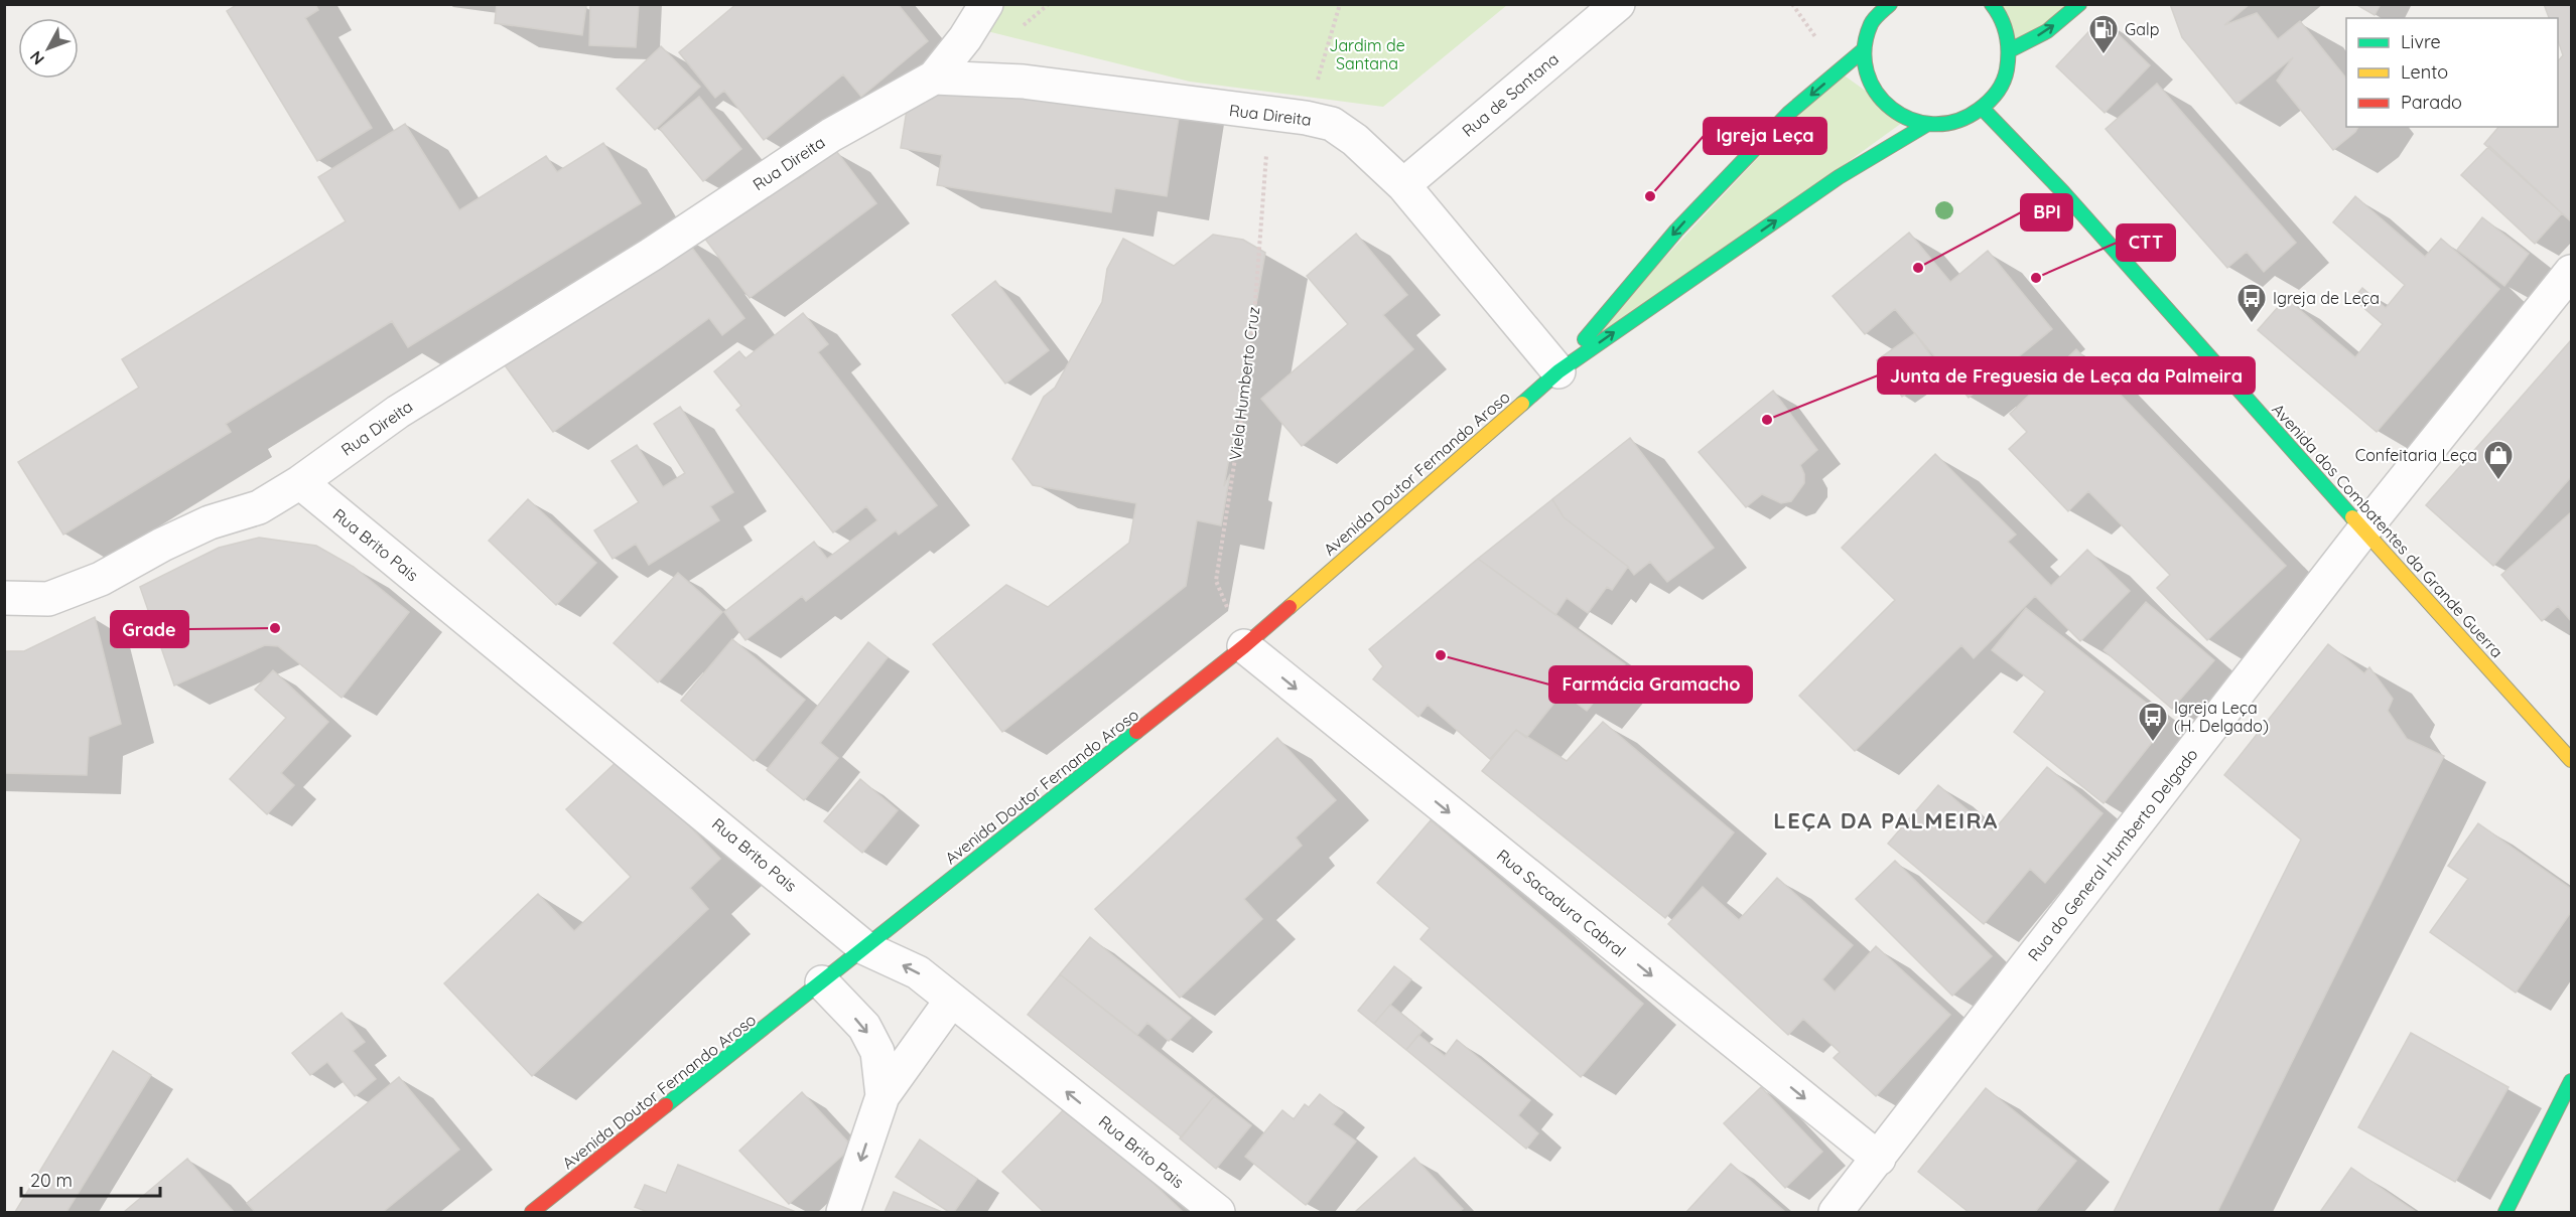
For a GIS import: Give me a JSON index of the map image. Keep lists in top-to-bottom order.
{
  "streets": {
    "main road": ["Avenida Doutor Fernando Aroso", "Avenida dos Combatentes da Grande Guerra"],
    "street": [
      "Rua de Santana",
      "Rua Direita",
      "Rua Brito Pais",
      "Rua do General Humberto Delgado",
      "Rua Sacadura Cabral"
    ],
    "path": ["Viela Humberto Cruz"]
  },
  "crossings": [
    ["Rua de Santana", "Rua Direita"],
    ["Rua Direita", "Viela Humberto Cruz"],
    ["Rua Direita", "Avenida Doutor Fernando Aroso"],
    ["Rua Direita", "Rua Brito Pais"],
    ["Viela Humberto Cruz", "Avenida Doutor Fernando Aroso"],
    ["Viela Humberto Cruz", "Rua Sacadura Cabral"],
    ["Avenida Doutor Fernando Aroso", "Rua Brito Pais"],
    ["Avenida Doutor Fernando Aroso", "Rua Sacadura Cabral"],
    ["Avenida dos Combatentes da Grande Guerra", "Rua do General Humberto Delgado"],
    ["Rua do General Humberto Delgado", "Rua Sacadura Cabral"]
  ],
  "one_way": ["Rua Brito Pais", "Rua Sacadura Cabral"],
  "districts": ["LEÇA DA PALMEIRA"],
  "parks": ["Jardim de Santana"],
  "places": {
    "fuel station": ["Galp"],
    "other": [
      "Igreja Leça",
      "BPI",
      "CTT",
      "Junta de Freguesia de Leça da Palmeira",
      "Grade",
      "Farmácia Gramacho"
    ],
    "bus stop": ["Igreja de Leça", "Igreja Leça (H. Delgado)"],
    "shop": ["Confeitaria Leça"]
  },
  "legend": ["Livre", "Lento", "Parado"],
  "scale_bar": "20 m",
  "north": "bottom left"
}
